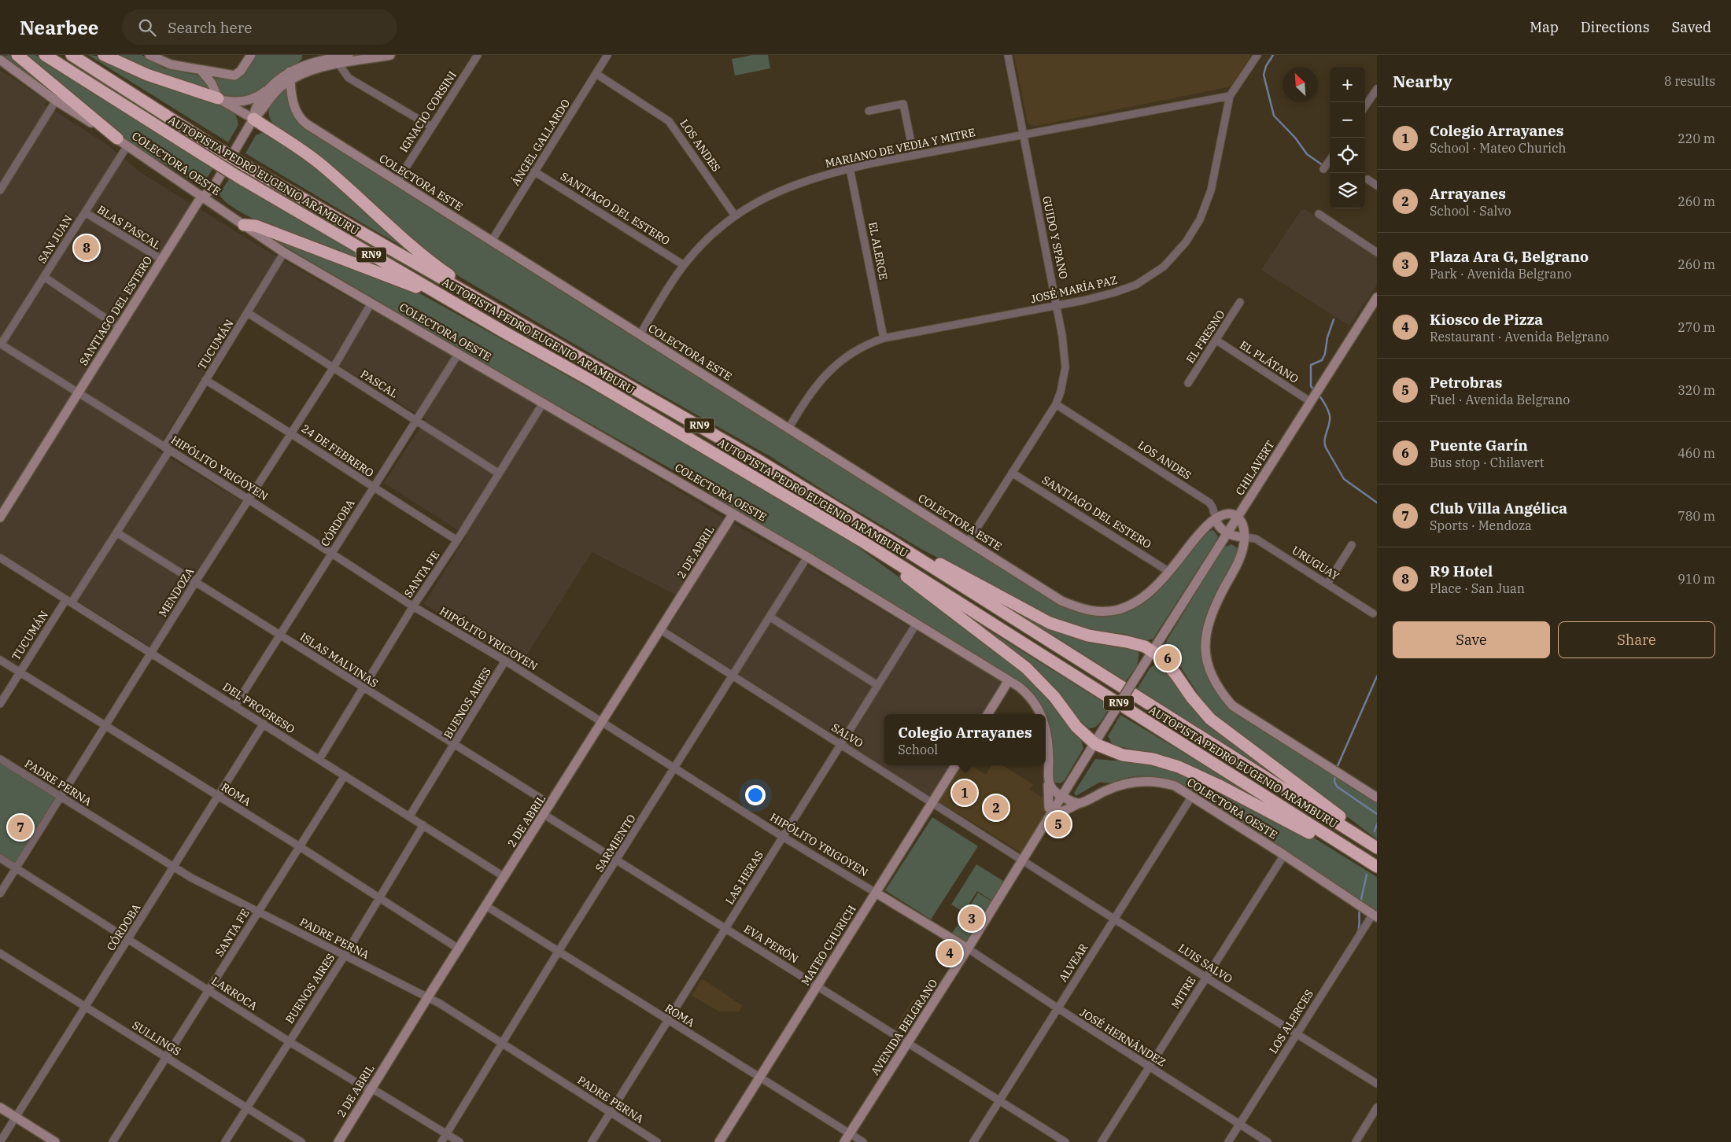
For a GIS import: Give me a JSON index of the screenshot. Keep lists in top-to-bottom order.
{
  "streets": {
    "highway": ["AUTOPISTA PEDRO EUGENIO ARAMBURU", "RN9"],
    "street": [
      "IGNACIO CORSINI",
      "ÁNGEL GALLARDO",
      "LOS ANDES",
      "MARIANO DE VEDIA Y MITRE",
      "COLECTORA OESTE",
      "COLECTORA ESTE",
      "SANTIAGO DEL ESTERO",
      "BLAS PASCAL",
      "GUIDO Y SPANO",
      "SAN JUAN",
      "EL ALERCE",
      "JOSÉ MARÍA PAZ",
      "EL FRESNO",
      "TUCUMÁN",
      "EL PLÁTANO",
      "PASCAL",
      "24 DE FEBRERO",
      "HIPÓLITO YRIGOYEN",
      "CHILAVERT",
      "CÓRDOBA",
      "2 DE ABRIL",
      "URUGUAY",
      "SANTA FE",
      "MENDOZA",
      "ISLAS MALVINAS",
      "BUENOS AIRES",
      "DEL PROGRESO",
      "SALVO",
      "PADRE PERNA",
      "ROMA",
      "SARMIENTO",
      "LAS HERAS",
      "EVA PERÓN",
      "MATEO CHURICH",
      "ALVEAR",
      "LUIS SALVO",
      "MITRE",
      "LARROCA",
      "LOS ALERCES",
      "AVENIDA BELGRANO",
      "JOSÉ HERNÁNDEZ",
      "SULLINGS"
    ]
  },
  "crossings": [
    ["IGNACIO CORSINI", "COLECTORA ESTE"],
    ["ÁNGEL GALLARDO", "LOS ANDES"],
    ["ÁNGEL GALLARDO", "COLECTORA ESTE"],
    ["ÁNGEL GALLARDO", "SANTIAGO DEL ESTERO"],
    ["LOS ANDES", "MARIANO DE VEDIA Y MITRE"],
    ["LOS ANDES", "COLECTORA ESTE"],
    ["LOS ANDES", "GUIDO Y SPANO"],
    ["MARIANO DE VEDIA Y MITRE", "COLECTORA ESTE"],
    ["MARIANO DE VEDIA Y MITRE", "SANTIAGO DEL ESTERO"],
    ["MARIANO DE VEDIA Y MITRE", "GUIDO Y SPANO"],
    ["MARIANO DE VEDIA Y MITRE", "EL ALERCE"],
    ["MARIANO DE VEDIA Y MITRE", "JOSÉ MARÍA PAZ"],
    ["COLECTORA OESTE", "SANTIAGO DEL ESTERO"],
    ["COLECTORA OESTE", "SAN JUAN"],
    ["COLECTORA OESTE", "TUCUMÁN"],
    ["COLECTORA OESTE", "CÓRDOBA"],
    ["COLECTORA OESTE", "2 DE ABRIL"],
    ["COLECTORA OESTE", "SANTA FE"],
    ["COLECTORA OESTE", "MENDOZA"],
    ["COLECTORA OESTE", "SARMIENTO"],
    ["COLECTORA OESTE", "LAS HERAS"],
    ["COLECTORA OESTE", "ALVEAR"],
    ["COLECTORA OESTE", "MITRE"],
    ["COLECTORA OESTE", "LOS ALERCES"],
    ["COLECTORA OESTE", "AVENIDA BELGRANO"],
    ["COLECTORA ESTE", "SANTIAGO DEL ESTERO"],
    ["COLECTORA ESTE", "GUIDO Y SPANO"],
    ["COLECTORA ESTE", "JOSÉ MARÍA PAZ"],
    ["SANTIAGO DEL ESTERO", "BLAS PASCAL"],
    ["SANTIAGO DEL ESTERO", "GUIDO Y SPANO"],
    ["SANTIAGO DEL ESTERO", "HIPÓLITO YRIGOYEN"],
    ["BLAS PASCAL", "SAN JUAN"],
    ["GUIDO Y SPANO", "JOSÉ MARÍA PAZ"],
    ["SAN JUAN", "HIPÓLITO YRIGOYEN"],
    ["EL ALERCE", "JOSÉ MARÍA PAZ"],
    ["EL FRESNO", "EL PLÁTANO"],
    ["TUCUMÁN", "PASCAL"],
    ["TUCUMÁN", "24 DE FEBRERO"],
    ["TUCUMÁN", "HIPÓLITO YRIGOYEN"],
    ["TUCUMÁN", "ISLAS MALVINAS"],
    ["TUCUMÁN", "DEL PROGRESO"],
    ["TUCUMÁN", "ROMA"],
    ["EL PLÁTANO", "CHILAVERT"],
    ["PASCAL", "CÓRDOBA"],
    ["PASCAL", "SANTA FE"],
    ["PASCAL", "MENDOZA"],
    ["24 DE FEBRERO", "CÓRDOBA"],
    ["24 DE FEBRERO", "SANTA FE"],
    ["24 DE FEBRERO", "MENDOZA"],
    ["HIPÓLITO YRIGOYEN", "CÓRDOBA"],
    ["HIPÓLITO YRIGOYEN", "2 DE ABRIL"],
    ["HIPÓLITO YRIGOYEN", "SANTA FE"],
    ["HIPÓLITO YRIGOYEN", "MENDOZA"],
    ["HIPÓLITO YRIGOYEN", "BUENOS AIRES"],
    ["HIPÓLITO YRIGOYEN", "SARMIENTO"],
    ["HIPÓLITO YRIGOYEN", "LAS HERAS"],
    ["HIPÓLITO YRIGOYEN", "MATEO CHURICH"],
    ["HIPÓLITO YRIGOYEN", "AVENIDA BELGRANO"],
    ["HIPÓLITO YRIGOYEN", "JOSÉ HERNÁNDEZ"],
    ["CHILAVERT", "AVENIDA BELGRANO"],
    ["CÓRDOBA", "ISLAS MALVINAS"],
    ["CÓRDOBA", "DEL PROGRESO"],
    ["CÓRDOBA", "PADRE PERNA"],
    ["CÓRDOBA", "ROMA"],
    ["CÓRDOBA", "LARROCA"],
    ["CÓRDOBA", "SULLINGS"],
    ["2 DE ABRIL", "ISLAS MALVINAS"],
    ["2 DE ABRIL", "DEL PROGRESO"],
    ["2 DE ABRIL", "SALVO"],
    ["2 DE ABRIL", "PADRE PERNA"],
    ["2 DE ABRIL", "ROMA"],
    ["2 DE ABRIL", "EVA PERÓN"],
    ["2 DE ABRIL", "LARROCA"],
    ["SANTA FE", "ISLAS MALVINAS"],
    ["SANTA FE", "DEL PROGRESO"],
    ["SANTA FE", "PADRE PERNA"],
    ["SANTA FE", "ROMA"],
    ["SANTA FE", "LARROCA"],
    ["SANTA FE", "SULLINGS"],
    ["MENDOZA", "ISLAS MALVINAS"],
    ["MENDOZA", "DEL PROGRESO"],
    ["MENDOZA", "PADRE PERNA"],
    ["MENDOZA", "ROMA"],
    ["MENDOZA", "LARROCA"],
    ["ISLAS MALVINAS", "BUENOS AIRES"],
    ["BUENOS AIRES", "DEL PROGRESO"],
    ["BUENOS AIRES", "PADRE PERNA"],
    ["BUENOS AIRES", "ROMA"],
    ["BUENOS AIRES", "LARROCA"],
    ["BUENOS AIRES", "SULLINGS"],
    ["SALVO", "SARMIENTO"],
    ["SALVO", "LAS HERAS"],
    ["SALVO", "MATEO CHURICH"],
    ["SALVO", "LUIS SALVO"],
    ["SALVO", "AVENIDA BELGRANO"],
    ["PADRE PERNA", "SARMIENTO"],
    ["PADRE PERNA", "LAS HERAS"],
    ["ROMA", "SARMIENTO"],
    ["ROMA", "LAS HERAS"],
    ["ROMA", "MATEO CHURICH"],
    ["ROMA", "AVENIDA BELGRANO"],
    ["SARMIENTO", "EVA PERÓN"],
    ["SARMIENTO", "LARROCA"],
    ["LAS HERAS", "EVA PERÓN"],
    ["EVA PERÓN", "MATEO CHURICH"],
    ["EVA PERÓN", "ALVEAR"],
    ["EVA PERÓN", "AVENIDA BELGRANO"],
    ["ALVEAR", "LUIS SALVO"],
    ["ALVEAR", "JOSÉ HERNÁNDEZ"],
    ["LUIS SALVO", "MITRE"],
    ["LUIS SALVO", "LOS ALERCES"],
    ["LUIS SALVO", "AVENIDA BELGRANO"],
    ["MITRE", "JOSÉ HERNÁNDEZ"],
    ["LOS ALERCES", "JOSÉ HERNÁNDEZ"],
    ["AVENIDA BELGRANO", "JOSÉ HERNÁNDEZ"]
  ],
  "north": "top left",
  "page": {
    "header": "Nearbee",
    "search": "Search here",
    "nav": ["Map", "Directions", "Saved"],
    "heading": ["Nearby", "8 results"],
    "map_buttons": ["+", "−"],
    "list": [
      {
        "mark": "1",
        "name": "Colegio Arrayanes",
        "note": "School · Mateo Churich",
        "value": "220 m"
      },
      {
        "mark": "2",
        "name": "Arrayanes",
        "note": "School · Salvo",
        "value": "260 m"
      },
      {
        "mark": "3",
        "name": "Plaza Ara G, Belgrano",
        "note": "Park · Avenida Belgrano",
        "value": "260 m"
      },
      {
        "mark": "4",
        "name": "Kiosco de Pizza",
        "note": "Restaurant · Avenida Belgrano",
        "value": "270 m"
      },
      {
        "mark": "5",
        "name": "Petrobras",
        "note": "Fuel · Avenida Belgrano",
        "value": "320 m"
      },
      {
        "mark": "6",
        "name": "Puente Garín",
        "note": "Bus stop · Chilavert",
        "value": "460 m"
      },
      {
        "mark": "7",
        "name": "Club Villa Angélica",
        "note": "Sports · Mendoza",
        "value": "780 m"
      },
      {
        "mark": "8",
        "name": "R9 Hotel",
        "note": "Place · San Juan",
        "value": "910 m"
      }
    ],
    "pins": [
      "8",
      "6",
      "1",
      "2",
      "5",
      "7",
      "3",
      "4"
    ],
    "buttons": ["Save", "Share"],
    "popup": ["Colegio Arrayanes", "School"]
  }
}
